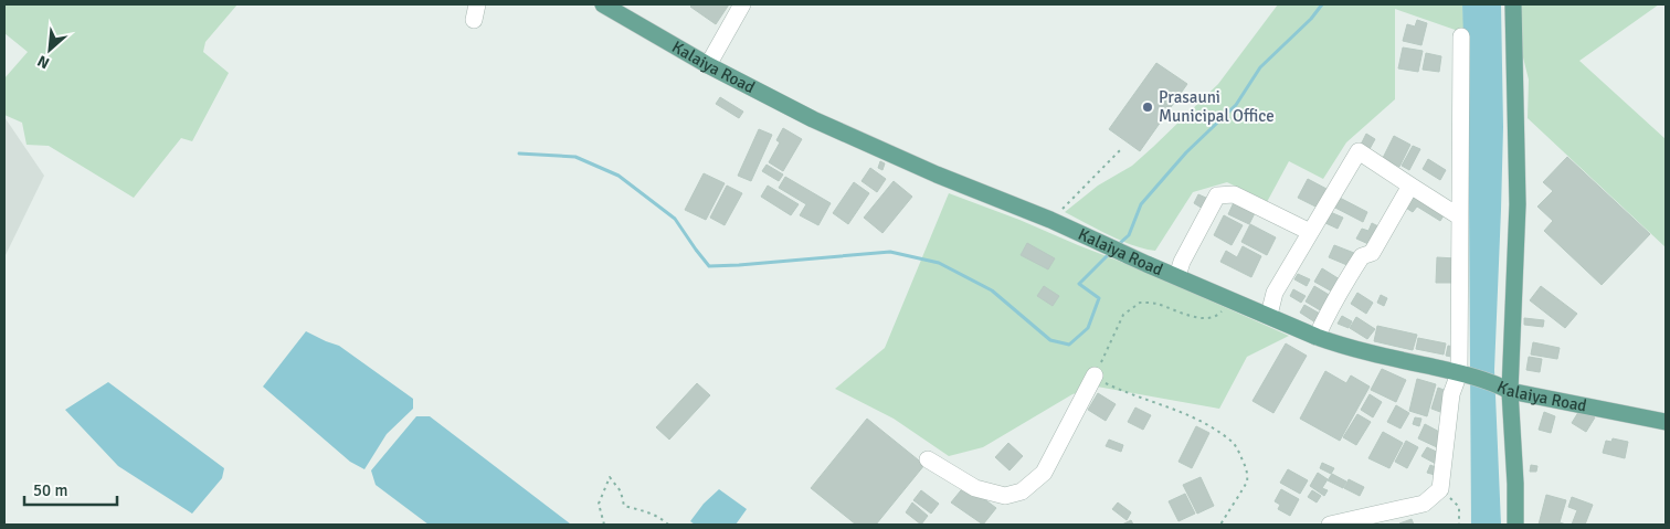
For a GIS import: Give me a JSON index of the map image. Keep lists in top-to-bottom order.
{
  "streets": {
    "main road": ["Kalaiya Road"]
  },
  "places": ["Prasauni Municipal Office"],
  "scale_bar": "50 m",
  "north": "bottom left"
}
